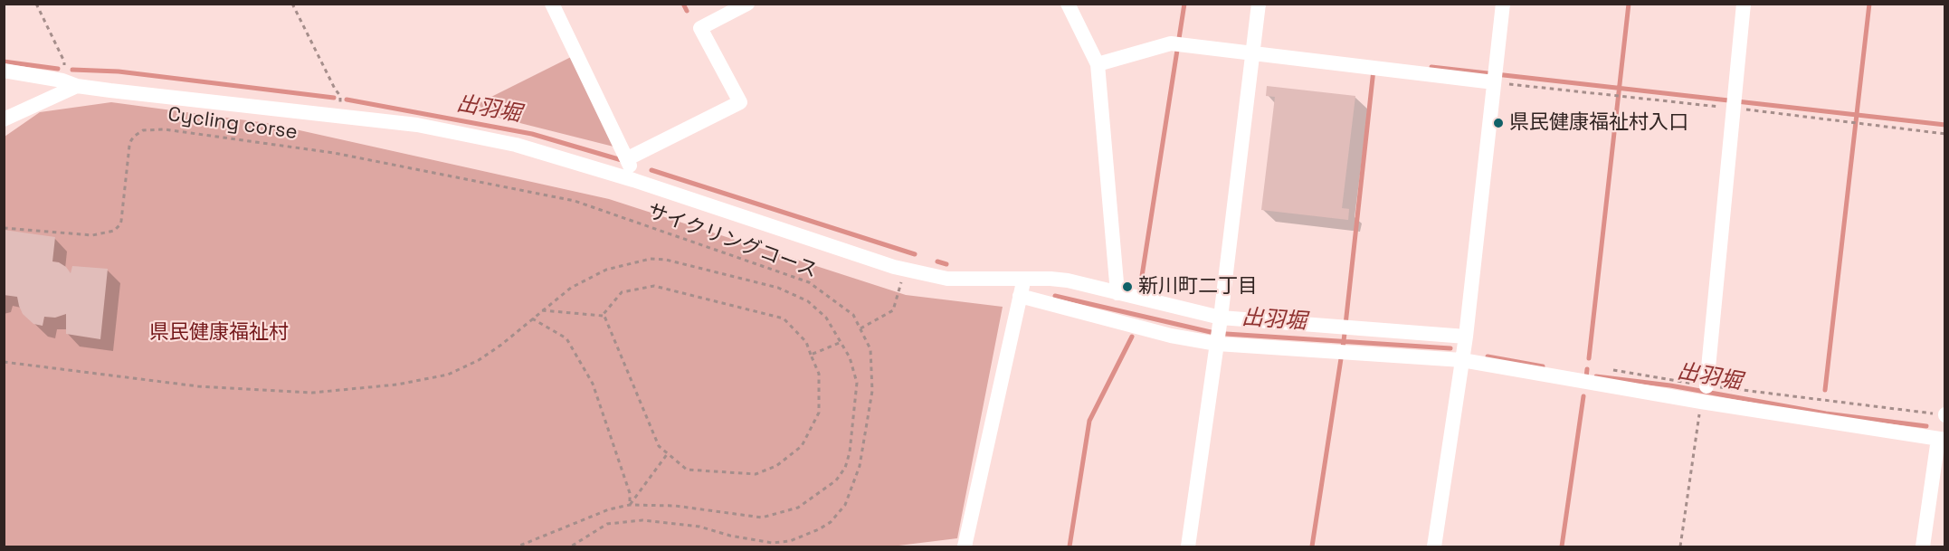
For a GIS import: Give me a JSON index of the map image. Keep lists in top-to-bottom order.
{
  "streets": {
    "path": ["サイクリングコース"]
  },
  "water": ["出羽堀"],
  "parks": ["県民健康福祉村"],
  "places": ["県民健康福祉村入口", "新川町二丁目"]
}
